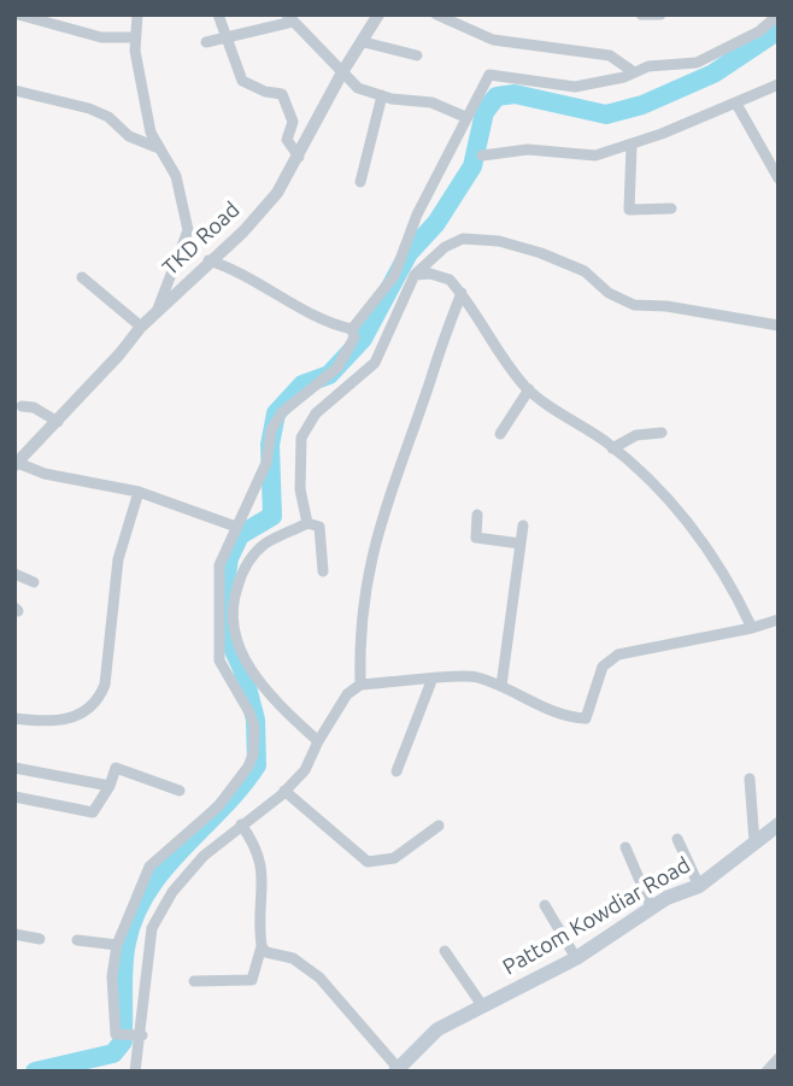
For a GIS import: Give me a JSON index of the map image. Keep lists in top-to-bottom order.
{
  "streets": {
    "main road": ["Pattom Kowdiar Road"],
    "street": ["TKD Road"]
  }
}
